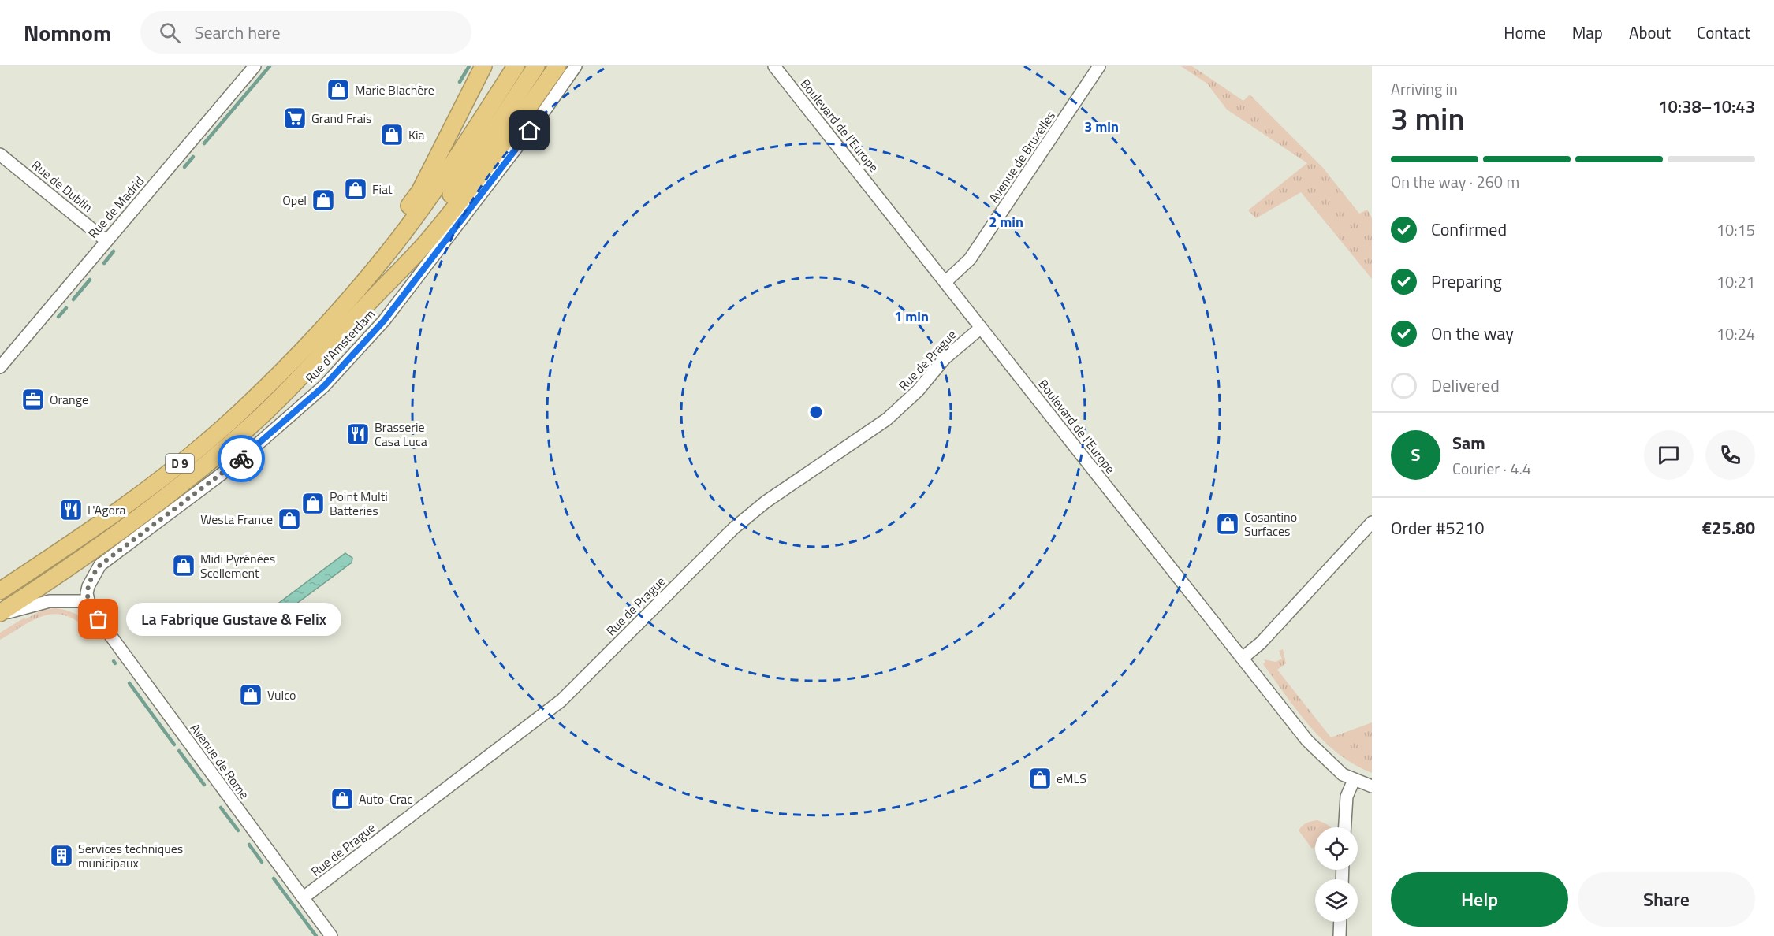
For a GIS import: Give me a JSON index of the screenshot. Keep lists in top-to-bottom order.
{
  "streets": {
    "highway": ["D 9"],
    "street": [
      "Boulevard de l'Europe",
      "Avenue de Bruxelles",
      "Rue de Dublin",
      "Rue de Madrid",
      "Rue d'Amsterdam",
      "Rue de Prague",
      "Avenue de Rome"
    ]
  },
  "crossings": [
    ["Boulevard de l'Europe", "Avenue de Bruxelles"],
    ["Boulevard de l'Europe", "Rue de Prague"],
    ["Rue de Dublin", "Rue de Madrid"],
    ["Rue d'Amsterdam", "Avenue de Rome"],
    ["Rue de Prague", "Avenue de Rome"]
  ],
  "places": {
    "shop": [
      "Marie Blachère",
      "Kia",
      "Fiat",
      "Opel",
      "Point Multi Batteries",
      "Westa France",
      "Cosantino Surfaces",
      "Midi Pyrénées Scellement",
      "Vulco",
      "eMLS",
      "Auto-Crac"
    ],
    "supermarket": ["Grand Frais"],
    "office": ["Orange"],
    "restaurant": ["Brasserie Casa Luca", "L'Agora"],
    "other": ["La Fabrique Gustave & Felix"],
    "building": ["Services techniques municipaux"]
  },
  "page": {
    "header": "Nomnom",
    "search": "Search here",
    "nav": [
      "Home",
      "Map",
      "About",
      "Contact"
    ],
    "heading": ["3 min", "Arriving in", "10:38–10:43"],
    "panel": [
      "Sam",
      "Courier · 4.4",
      "Order #5210",
      "€25.80"
    ],
    "bar": "On the way · 260 m",
    "list": [
      ["Confirmed", "10:15"],
      ["Preparing", "10:21"],
      ["On the way", "10:24"],
      "Delivered"
    ],
    "round": "S",
    "bubble": "La Fabrique Gustave & Felix",
    "buttons": ["Help", "Share"]
  },
  "rings": ["3 min", "2 min", "1 min"]
}
